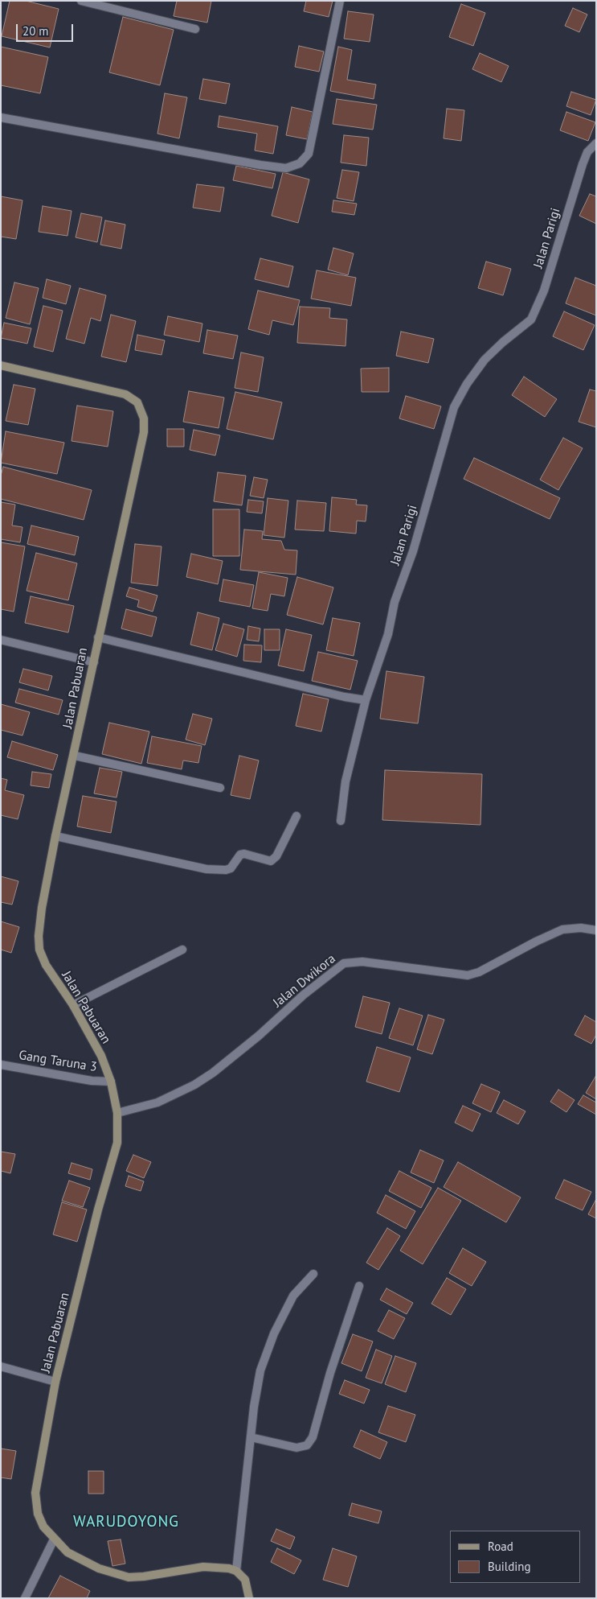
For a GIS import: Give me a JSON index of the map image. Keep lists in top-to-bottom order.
{
  "streets": {
    "street": [
      "Jalan Parigi",
      "Jalan Pabuaran",
      "Jalan Dwikora",
      "Gang Taruna 3"
    ]
  },
  "crossings": [
    ["Jalan Pabuaran", "Jalan Dwikora"],
    ["Jalan Pabuaran", "Gang Taruna 3"]
  ],
  "districts": ["WARUDOYONG"],
  "legend": ["Road", "Building"],
  "scale_bar": "20 m"
}
